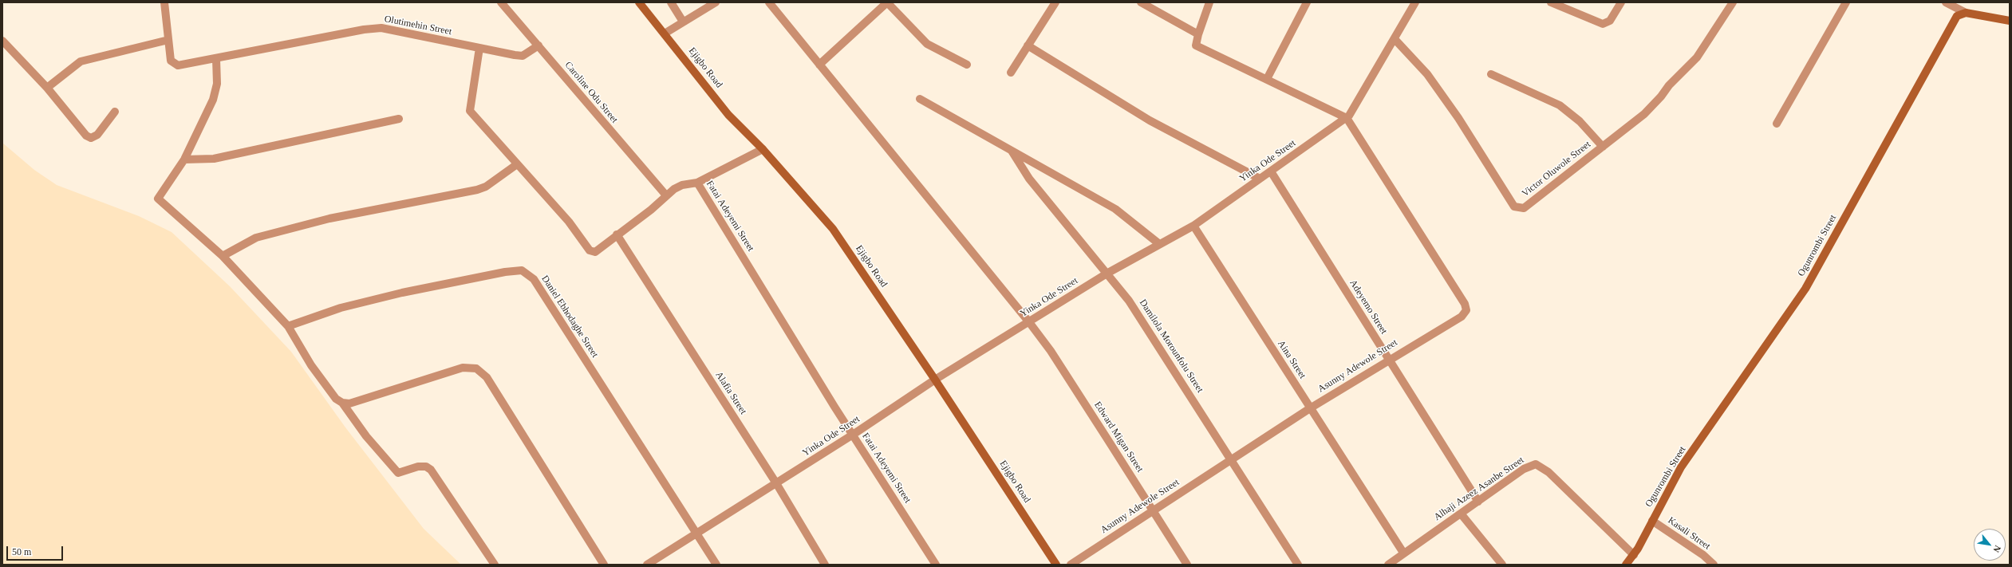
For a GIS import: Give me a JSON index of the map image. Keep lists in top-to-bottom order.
{
  "streets": {
    "street": [
      "Olutimehin Street",
      "Ejigbo Road",
      "Caroline Odu Street",
      "Yinka Ode Street",
      "Victor Oluwole Street",
      "Fatai Adeyemi Street",
      "Ogunrombi Street",
      "Adeyemo Street",
      "Daniel Ebhodaghe Street",
      "Damilola Morounfolu Street",
      "Aina Street",
      "Asunny Adewole Street",
      "Alafia Street",
      "Edward Migan Street",
      "Alhaji Azeez Asanbe Street",
      "Kasali Street"
    ]
  },
  "crossings": [
    ["Olutimehin Street", "Caroline Odu Street"],
    ["Olutimehin Street", "Fatai Adeyemi Street"],
    ["Ejigbo Road", "Yinka Ode Street"],
    ["Caroline Odu Street", "Fatai Adeyemi Street"],
    ["Yinka Ode Street", "Victor Oluwole Street"],
    ["Yinka Ode Street", "Fatai Adeyemi Street"],
    ["Yinka Ode Street", "Adeyemo Street"],
    ["Yinka Ode Street", "Daniel Ebhodaghe Street"],
    ["Yinka Ode Street", "Damilola Morounfolu Street"],
    ["Yinka Ode Street", "Aina Street"],
    ["Yinka Ode Street", "Asunny Adewole Street"],
    ["Yinka Ode Street", "Alafia Street"],
    ["Yinka Ode Street", "Edward Migan Street"],
    ["Fatai Adeyemi Street", "Alafia Street"],
    ["Ogunrombi Street", "Alhaji Azeez Asanbe Street"],
    ["Ogunrombi Street", "Kasali Street"],
    ["Adeyemo Street", "Asunny Adewole Street"],
    ["Adeyemo Street", "Alhaji Azeez Asanbe Street"],
    ["Damilola Morounfolu Street", "Asunny Adewole Street"],
    ["Aina Street", "Asunny Adewole Street"],
    ["Aina Street", "Alhaji Azeez Asanbe Street"],
    ["Asunny Adewole Street", "Edward Migan Street"]
  ],
  "scale_bar": "50 m",
  "north": "bottom right"
}
